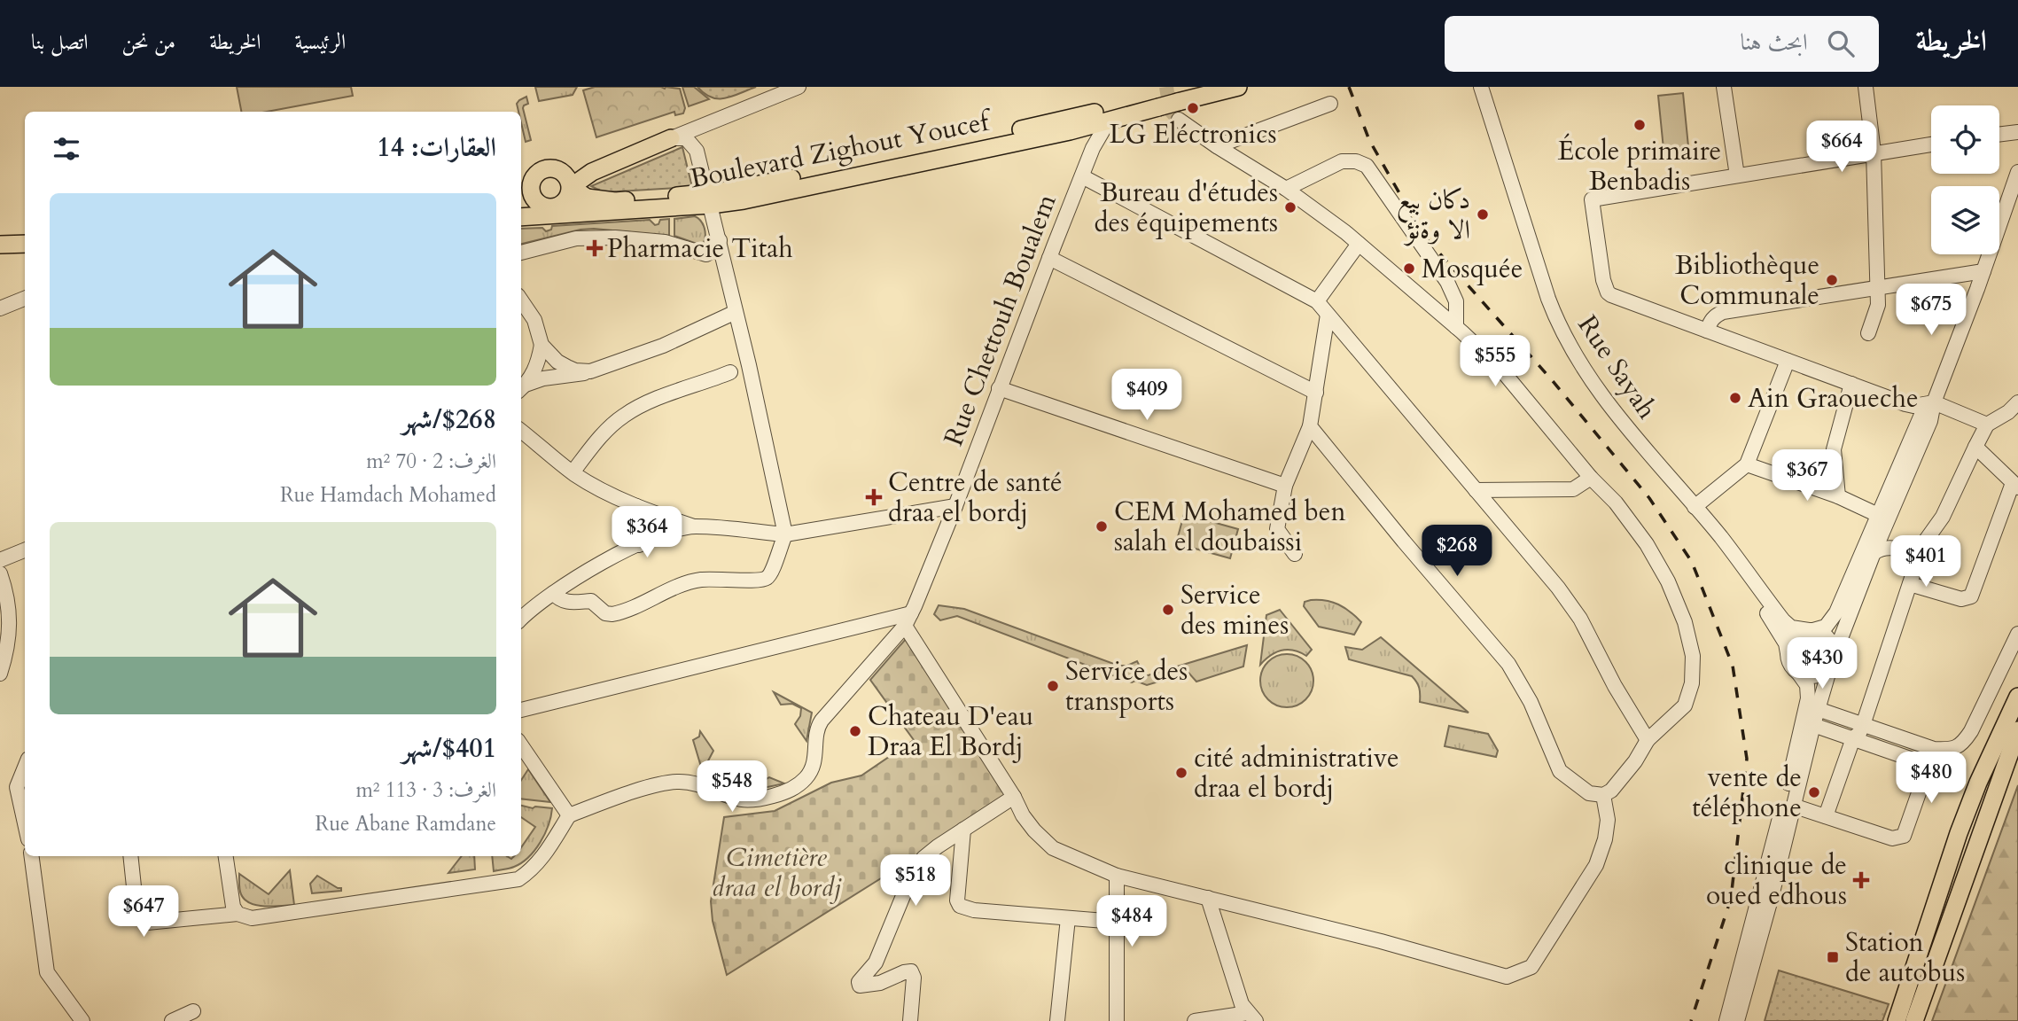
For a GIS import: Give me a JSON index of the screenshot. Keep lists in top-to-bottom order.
{
  "streets": {
    "main road": ["Boulevard Zighout Youcef"],
    "street": ["Rue Chettouh Boualem", "Rue Sayah"]
  },
  "crossings": [
    ["Boulevard Zighout Youcef", "Rue Chettouh Boualem"]
  ],
  "parks": ["Cimetière draa el bordj"],
  "places": {
    "other": [
      "LG Eléctronics",
      "École primaire Benbadis",
      "Bureau d'études des équipements",
      "دكان بيع الا وةنؤ",
      "Mosquée",
      "Bibliothèque Communale",
      "Ain Graoueche",
      "CEM Mohamed ben salah el doubaissi",
      "Service des mines",
      "Service des transports",
      "Chateau D'eau Draa El Bordj",
      "cité administrative draa el bordj",
      "vente de téléphone"
    ],
    "health": ["Pharmacie Titah", "Centre de santé draa el bordj", "clinique de oued edhous"],
    "transit": ["Station de autobus"]
  },
  "page": {
    "header": "الخريطة",
    "search": "ابحث هنا",
    "nav": [
      "الرئيسية",
      "الخريطة",
      "من نحن",
      "اتصل بنا"
    ],
    "heading": "العقارات: 14",
    "price": [
      "$664",
      "$675",
      "$555",
      "$409",
      "$367",
      "$364",
      "$268",
      "$401",
      "$430",
      "$480",
      "$548",
      "$518",
      "$647",
      "$484"
    ],
    "list": [
      {
        "name": "$268/شهر",
        "note": "الغرف: 2 · 70 m² · Rue Hamdach Mohamed"
      },
      {
        "name": "$401/شهر",
        "note": "الغرف: 3 · 113 m² · Rue Abane Ramdane"
      }
    ]
  }
}
